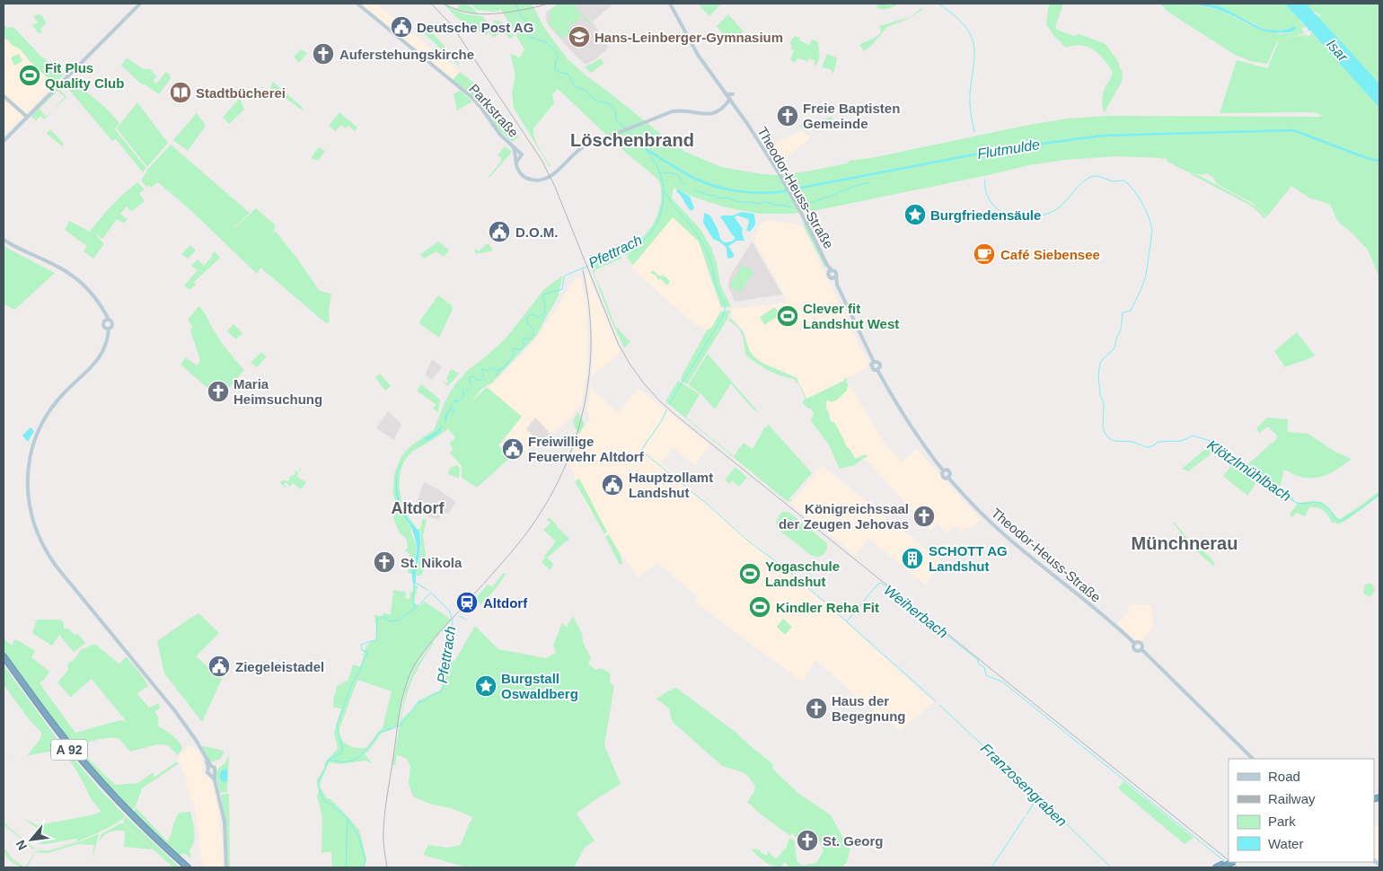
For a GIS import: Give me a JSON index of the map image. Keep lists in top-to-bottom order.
{
  "streets": {
    "highway": ["A 92"],
    "main road": ["Parkstraße", "Theodor-Heuss-Straße"]
  },
  "districts": ["Löschenbrand", "Altdorf", "Münchnerau"],
  "water": [
    "Isar",
    "Flutmulde",
    "Pfettrach",
    "Klötzlmühlbach",
    "Weiherbach",
    "Franzosengraben"
  ],
  "places": {
    "public building": [
      "Deutsche Post AG",
      "D.O.M.",
      "Freiwillige Feuerwehr Altdorf",
      "Hauptzollamt Landshut",
      "Ziegeleistadel"
    ],
    "school or university": ["Hans-Leinberger-Gymnasium"],
    "church": [
      "Auferstehungskirche",
      "Freie Baptisten Gemeinde",
      "Maria Heimsuchung",
      "Königreichssaal der Zeugen Jehovas",
      "St. Nikola",
      "Haus der Begegnung",
      "St. Georg"
    ],
    "sports": [
      "Fit Plus Quality Club",
      "Clever fit Landshut West",
      "Yogaschule Landshut",
      "Kindler Reha Fit"
    ],
    "library": ["Stadtbücherei"],
    "place": ["Burgfriedensäule", "Burgstall Oswaldberg"],
    "cafe": ["Café Siebensee"],
    "building": ["SCHOTT AG Landshut"],
    "station": ["Altdorf"]
  },
  "legend": [
    "Road",
    "Railway",
    "Park",
    "Water"
  ],
  "north": "bottom left"
}
